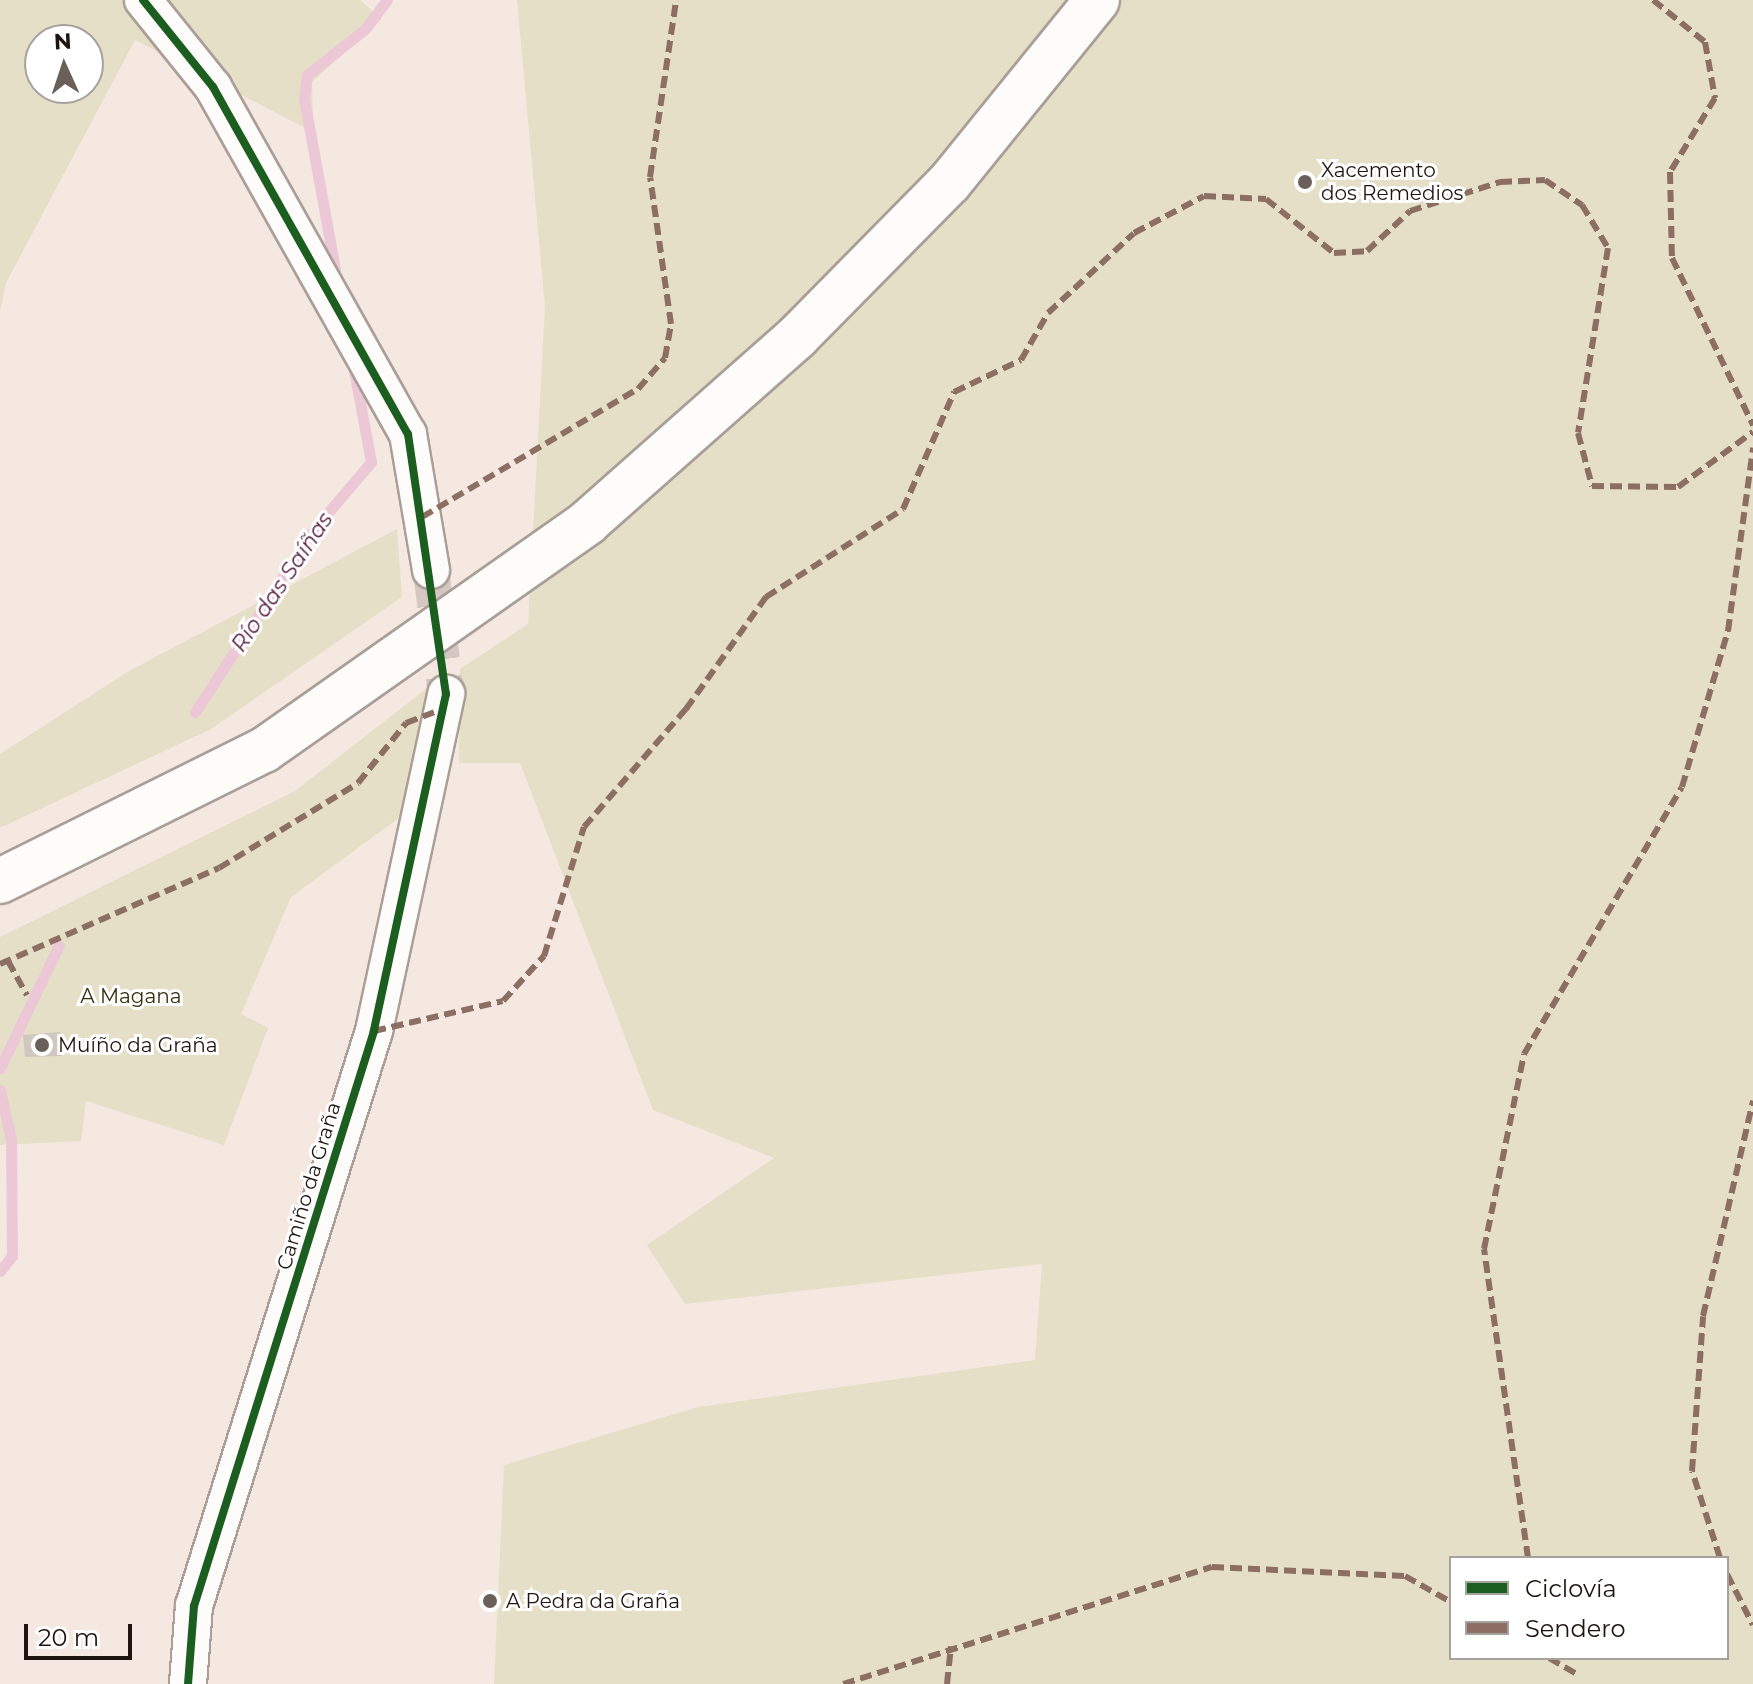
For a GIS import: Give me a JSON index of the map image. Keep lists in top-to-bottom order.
{
  "streets": {
    "street": ["Camiño da Graña"]
  },
  "water": ["Río das Saíñas"],
  "parks": ["A Magana"],
  "places": ["Xacemento dos Remedios", "Muíño da Graña", "A Pedra da Graña"],
  "legend": ["Ciclovía", "Sendero"],
  "scale_bar": "20 m",
  "north": "top"
}
